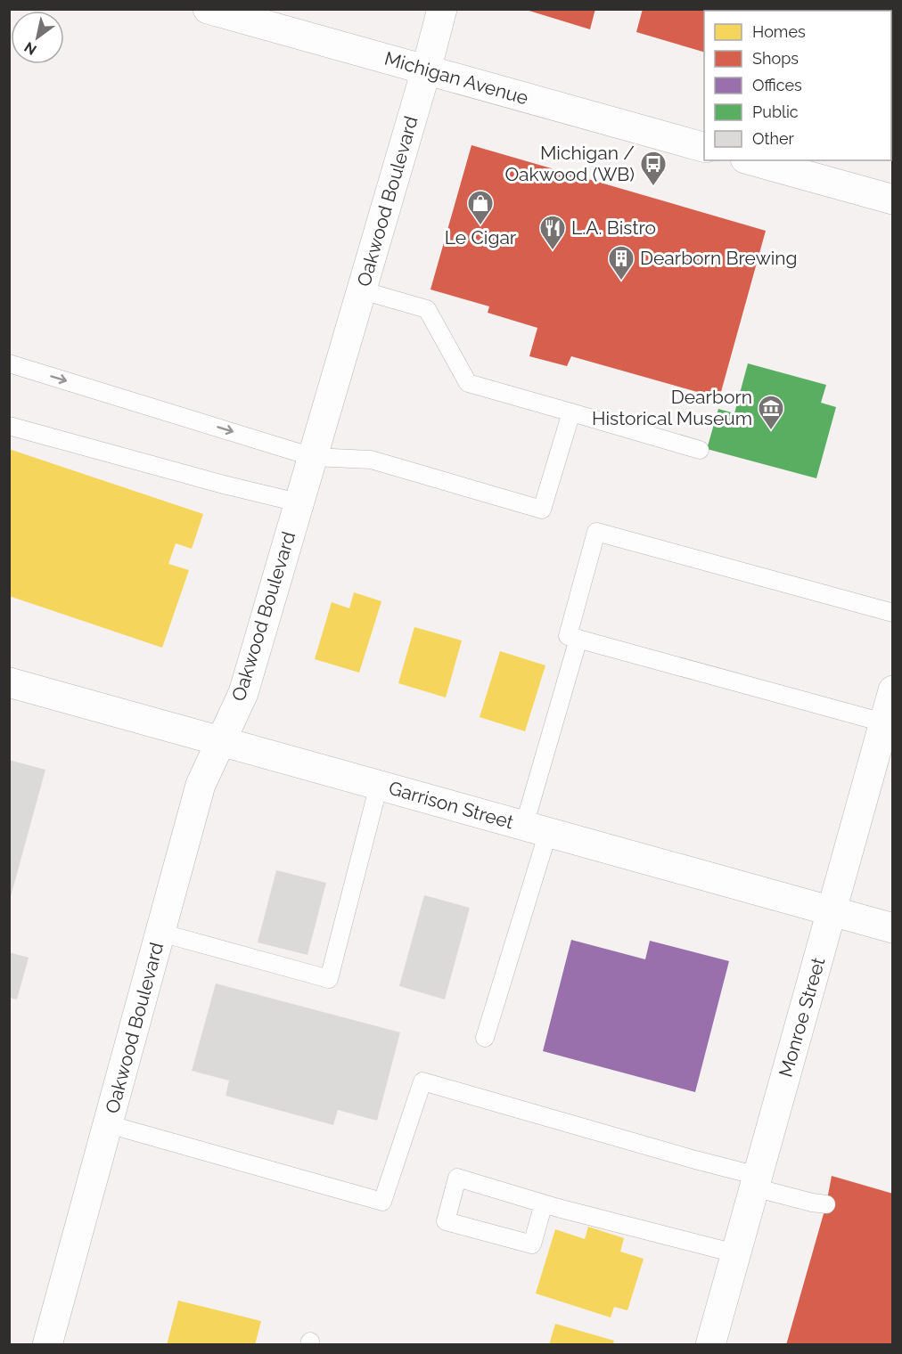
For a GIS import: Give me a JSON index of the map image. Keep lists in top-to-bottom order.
{
  "streets": {
    "street": [
      "Michigan Avenue",
      "Oakwood Boulevard",
      "Garrison Street",
      "Monroe Street"
    ]
  },
  "crossings": [
    ["Michigan Avenue", "Oakwood Boulevard"],
    ["Oakwood Boulevard", "Garrison Street"],
    ["Garrison Street", "Monroe Street"]
  ],
  "places": {
    "bus stop": ["Michigan / Oakwood (WB)"],
    "shop": ["Le Cigar"],
    "restaurant": ["L.A. Bistro"],
    "building": ["Dearborn Brewing"],
    "museum": ["Dearborn Historical Museum"]
  },
  "legend": [
    "Homes",
    "Shops",
    "Offices",
    "Public",
    "Other"
  ],
  "north": "bottom left"
}
